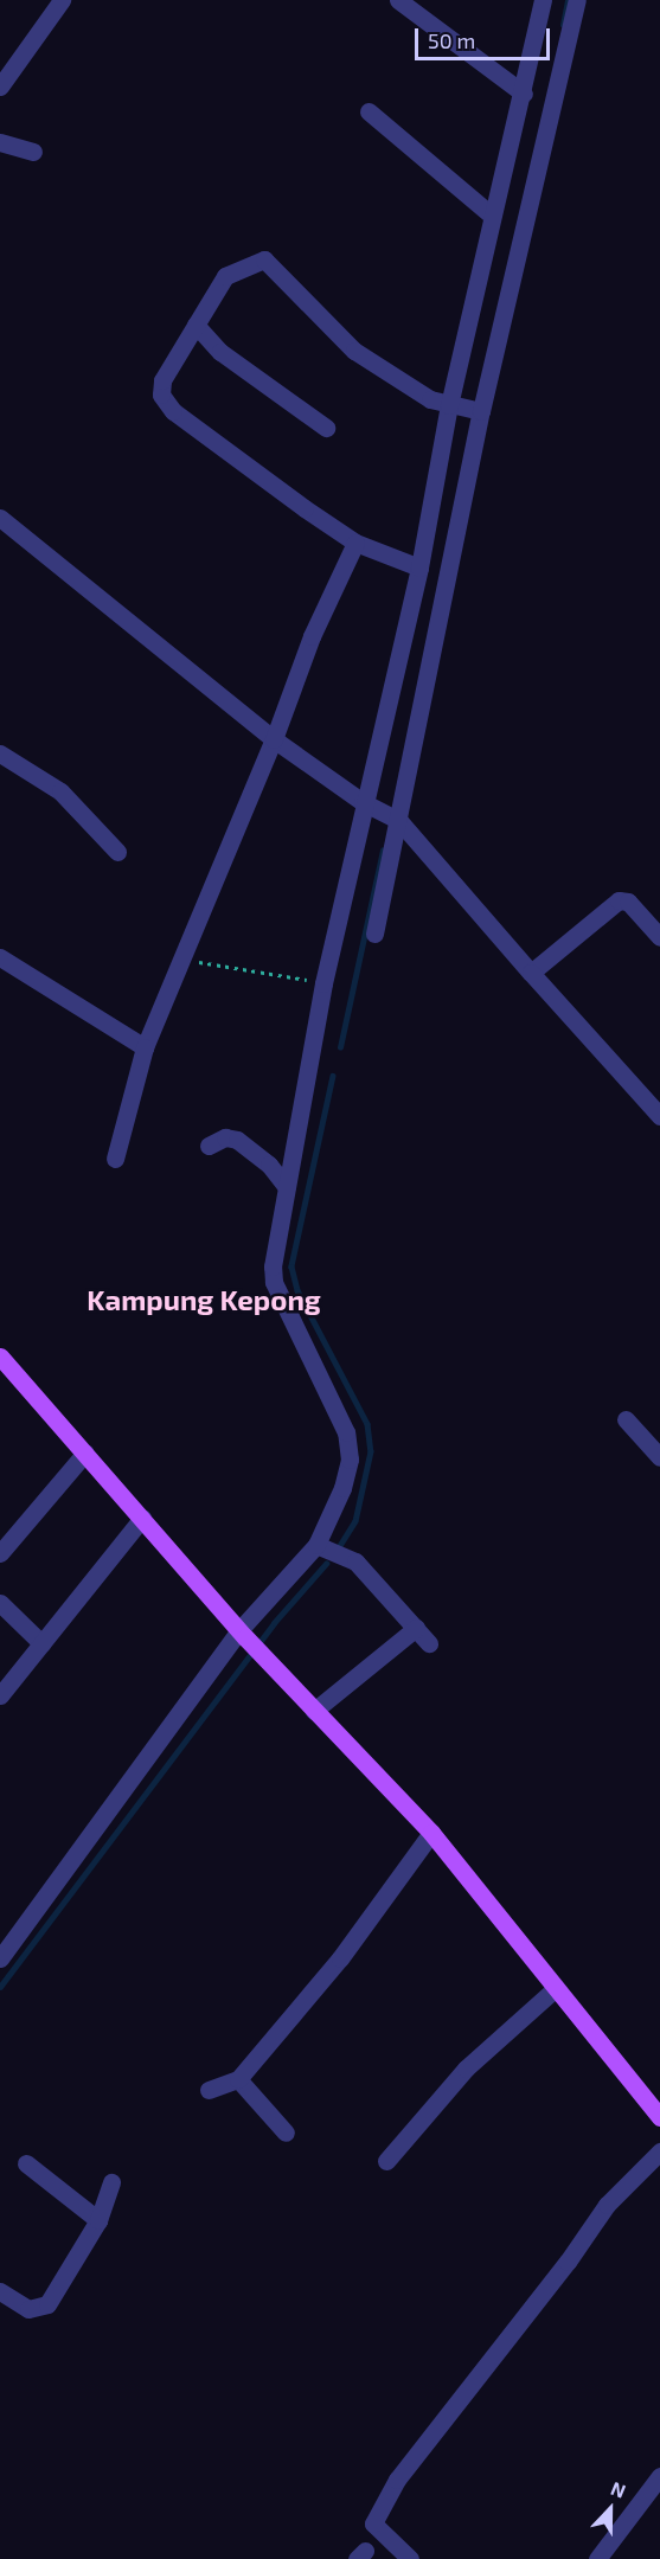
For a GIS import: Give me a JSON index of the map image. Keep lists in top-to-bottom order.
{
  "districts": ["Kampung Kepong"],
  "scale_bar": "50 m",
  "north": "top"
}
